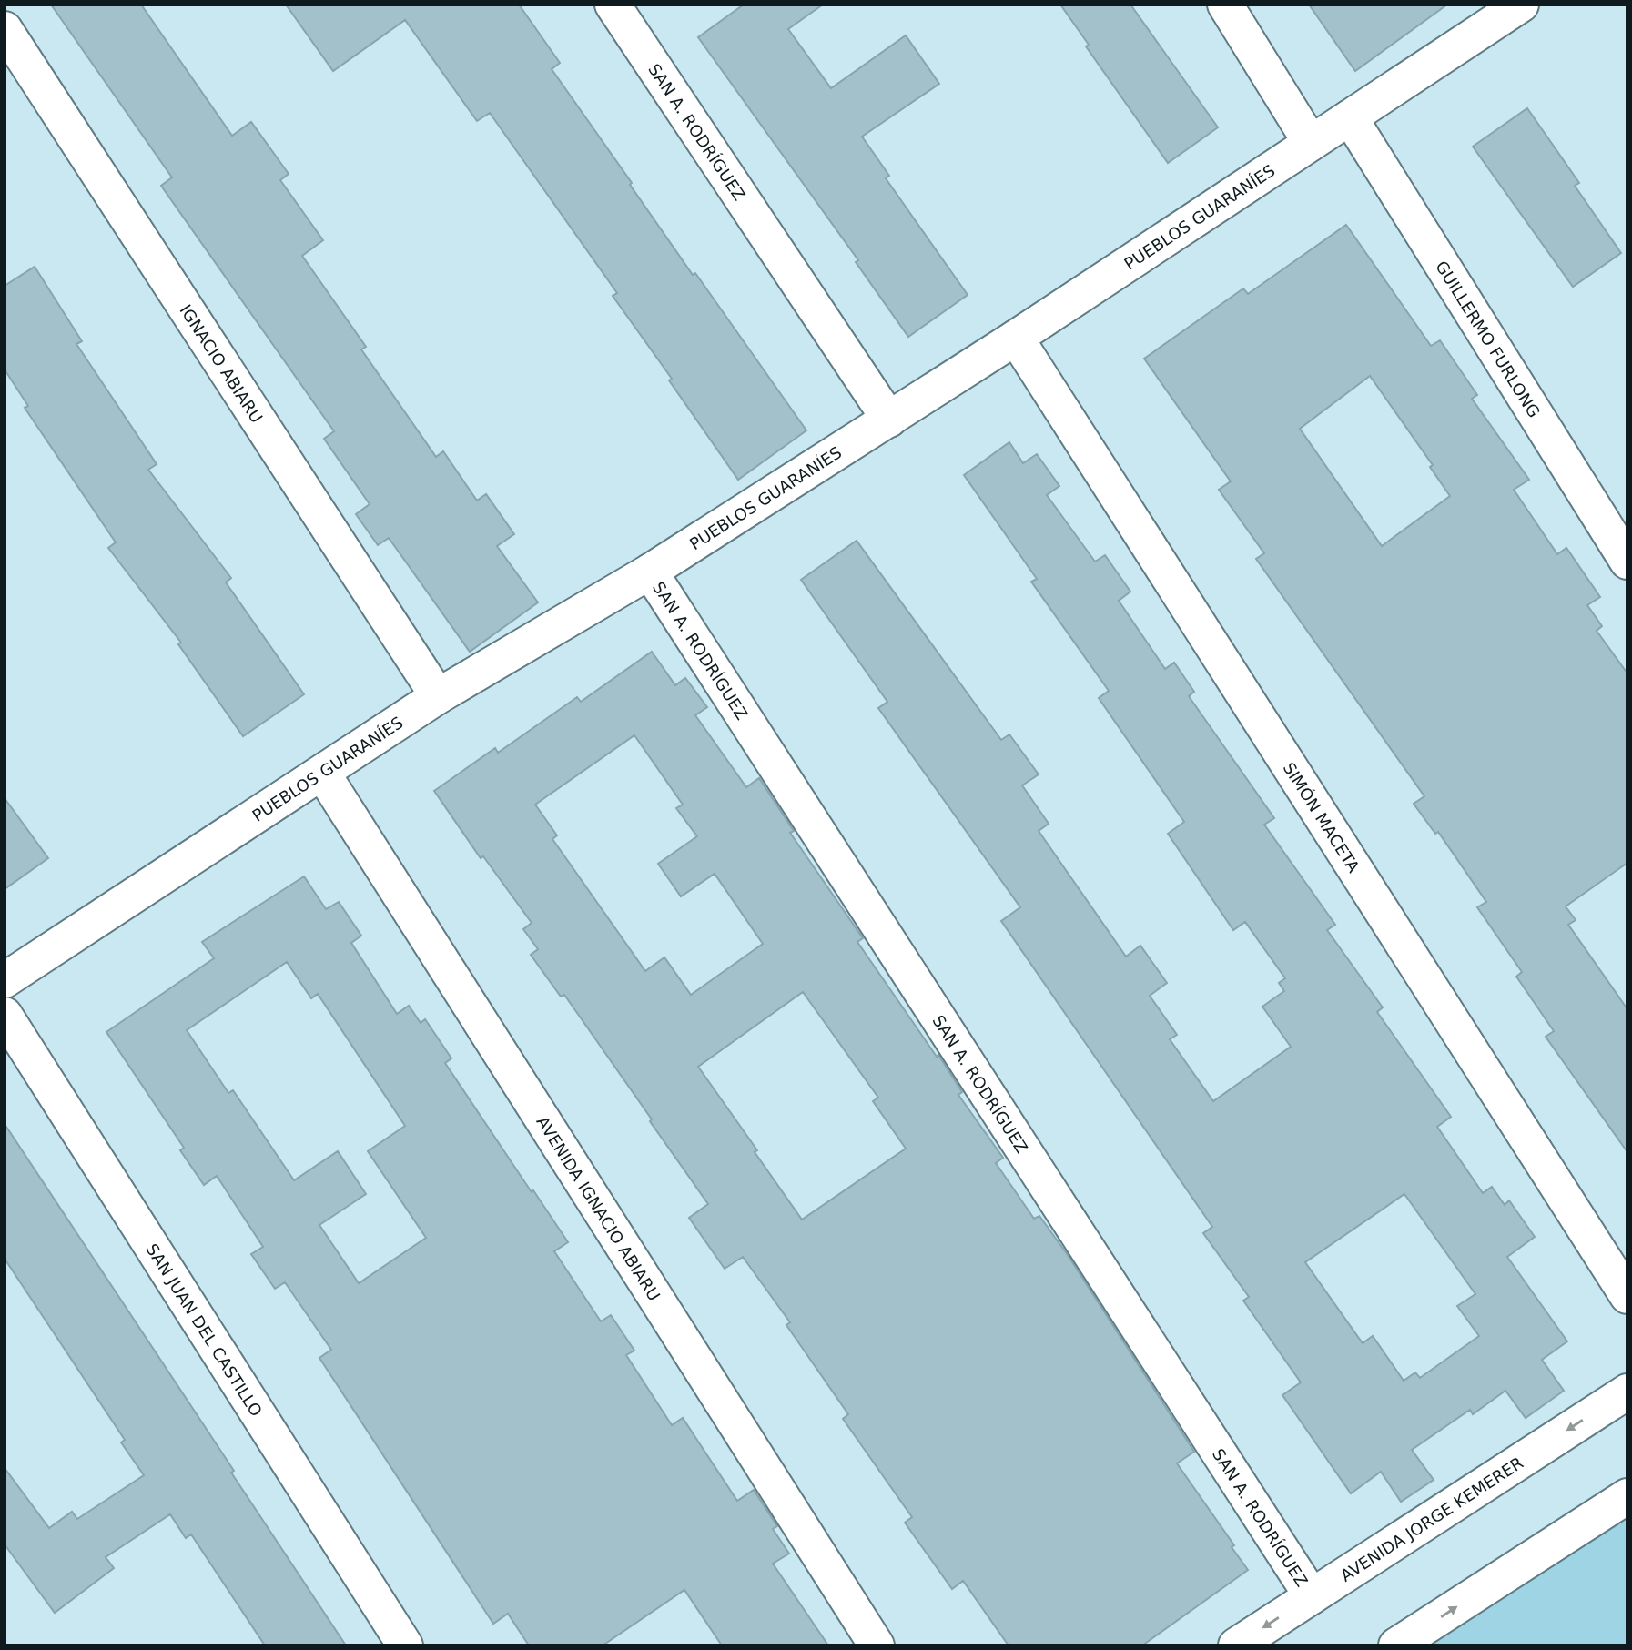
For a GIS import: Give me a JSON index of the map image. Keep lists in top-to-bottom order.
{
  "streets": {
    "street": [
      "SAN A. RODRÍGUEZ",
      "PUEBLOS GUARANÍES",
      "GUILLERMO FURLONG",
      "IGNACIO ABIARU",
      "SIMÓN MACETA",
      "AVENIDA IGNACIO ABIARU",
      "SAN JUAN DEL CASTILLO",
      "AVENIDA JORGE KEMERER"
    ]
  },
  "crossings": [
    ["SAN A. RODRÍGUEZ", "PUEBLOS GUARANÍES"],
    ["SAN A. RODRÍGUEZ", "AVENIDA JORGE KEMERER"],
    ["PUEBLOS GUARANÍES", "GUILLERMO FURLONG"],
    ["PUEBLOS GUARANÍES", "IGNACIO ABIARU"],
    ["PUEBLOS GUARANÍES", "SIMÓN MACETA"],
    ["PUEBLOS GUARANÍES", "AVENIDA IGNACIO ABIARU"]
  ]
}
